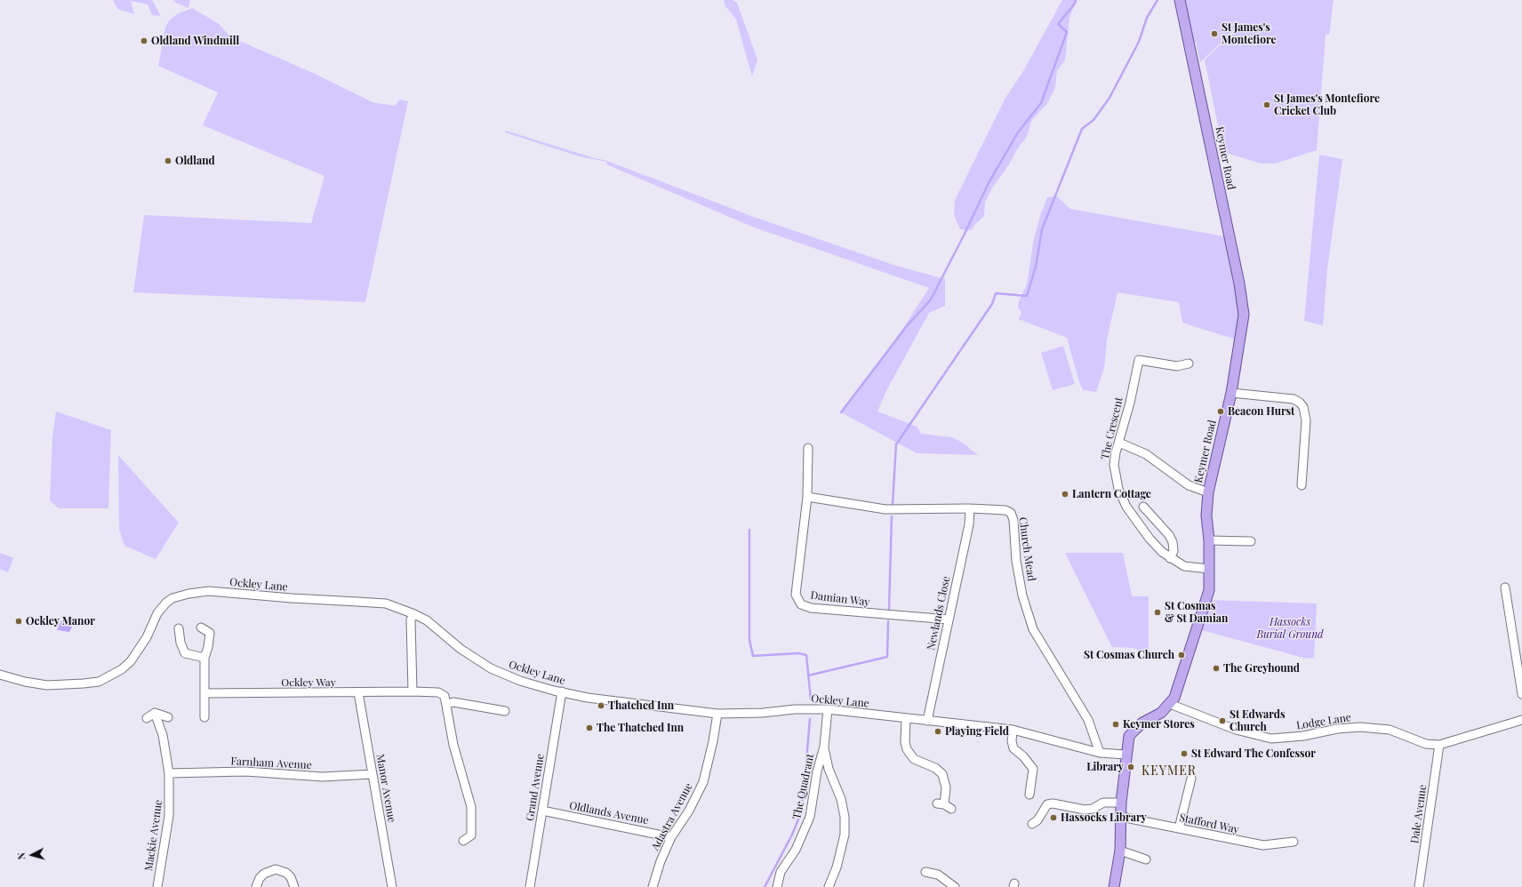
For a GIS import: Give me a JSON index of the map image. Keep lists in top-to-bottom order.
{
  "streets": {
    "main road": ["Keymer Road"],
    "street": [
      "The Crescent",
      "Church Mead",
      "Ockley Lane",
      "Damian Way",
      "Newlands Close",
      "Ockley Way",
      "Lodge Lane",
      "Farnham Avenue",
      "The Quadrant",
      "Grand Avenue",
      "Manor Avenue",
      "Oldlands Avenue",
      "Dale Avenue",
      "Adastra Avenue",
      "Stafford Way",
      "Mackie Avenue"
    ]
  },
  "crossings": [
    ["Keymer Road", "The Crescent"],
    ["Keymer Road", "Ockley Lane"],
    ["Keymer Road", "Lodge Lane"],
    ["Keymer Road", "Stafford Way"],
    ["Church Mead", "Ockley Lane"],
    ["Church Mead", "Damian Way"],
    ["Church Mead", "Newlands Close"],
    ["Ockley Lane", "Newlands Close"],
    ["Ockley Lane", "The Quadrant"],
    ["Ockley Lane", "Grand Avenue"],
    ["Ockley Lane", "Adastra Avenue"],
    ["Damian Way", "Newlands Close"],
    ["Ockley Way", "Manor Avenue"],
    ["Lodge Lane", "Dale Avenue"],
    ["Farnham Avenue", "Manor Avenue"],
    ["Farnham Avenue", "Mackie Avenue"],
    ["Grand Avenue", "Oldlands Avenue"],
    ["Oldlands Avenue", "Adastra Avenue"]
  ],
  "districts": ["KEYMER"],
  "parks": ["Hassocks Burial Ground"],
  "places": [
    "St James's Montefiore",
    "Oldland Windmill",
    "St James's Montefiore Cricket Club",
    "Oldland",
    "Beacon Hurst",
    "Lantern Cottage",
    "St Cosmas & St Damian",
    "Ockley Manor",
    "St Cosmas Church",
    "The Greyhound",
    "Thatched Inn",
    "St Edwards Church",
    "Keymer Stores",
    "The Thatched Inn",
    "Playing Field",
    "St Edward The Confessor",
    "Library",
    "Hassocks Library"
  ],
  "north": "left"
}
